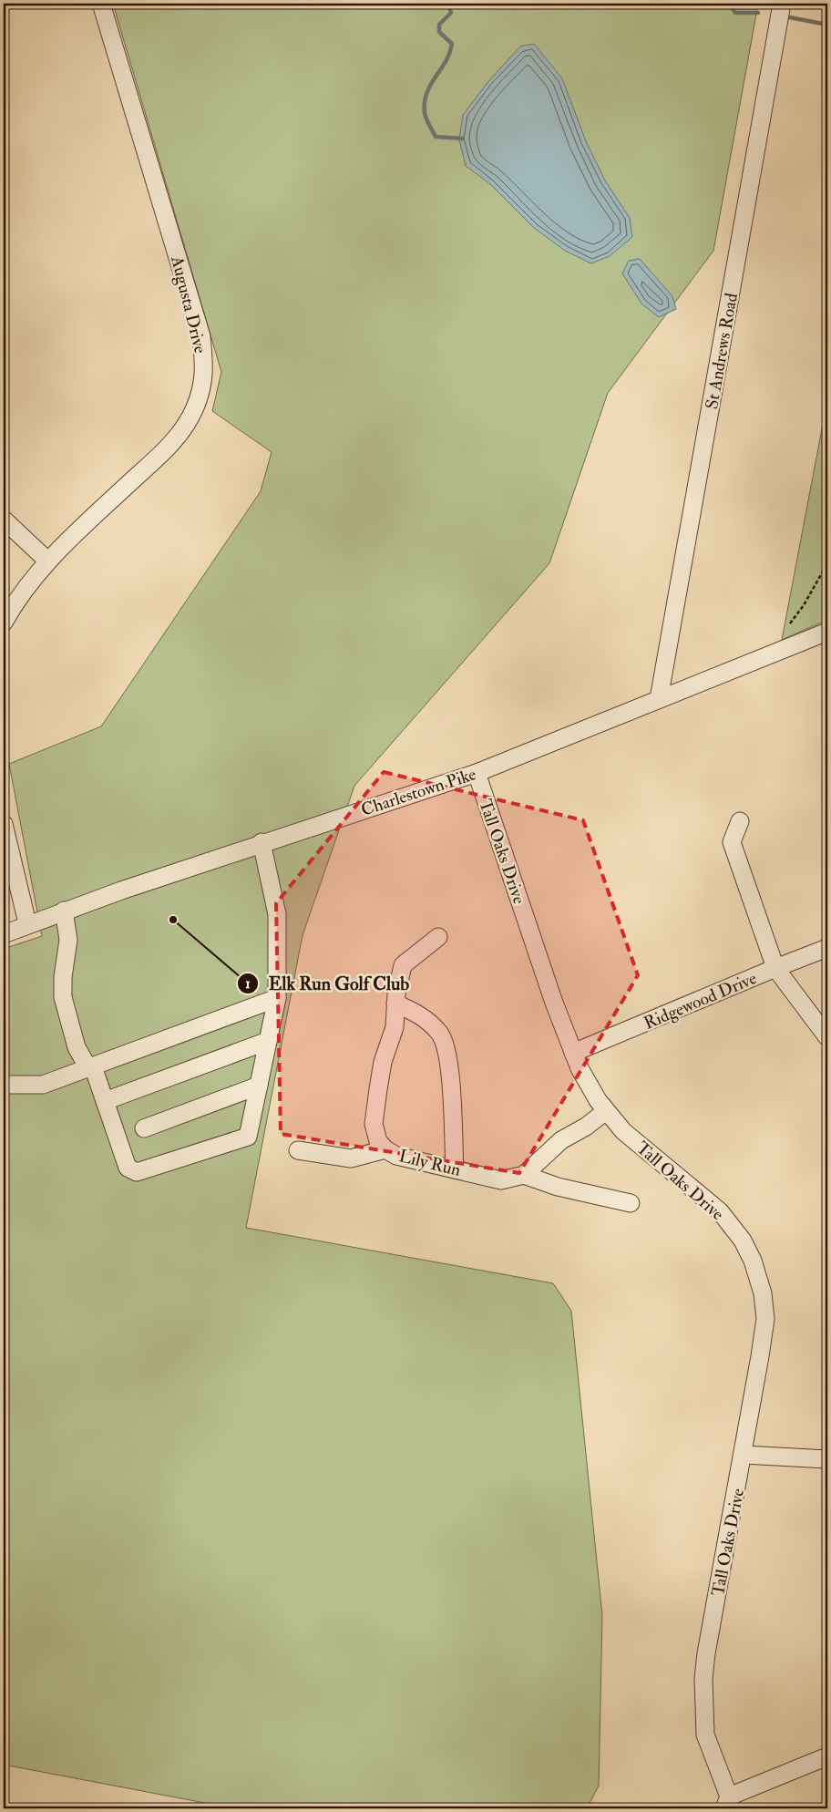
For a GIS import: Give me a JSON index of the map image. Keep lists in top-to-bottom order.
{
  "streets": {
    "street": [
      "Augusta Drive",
      "St Andrews Road",
      "Charlestown Pike",
      "Tall Oaks Drive",
      "Ridgewood Drive",
      "Lily Run"
    ]
  },
  "crossings": [
    ["St Andrews Road", "Charlestown Pike"],
    ["Charlestown Pike", "Tall Oaks Drive"],
    ["Tall Oaks Drive", "Ridgewood Drive"],
    ["Tall Oaks Drive", "Lily Run"]
  ],
  "places": ["Elk Run Golf Club"]
}
